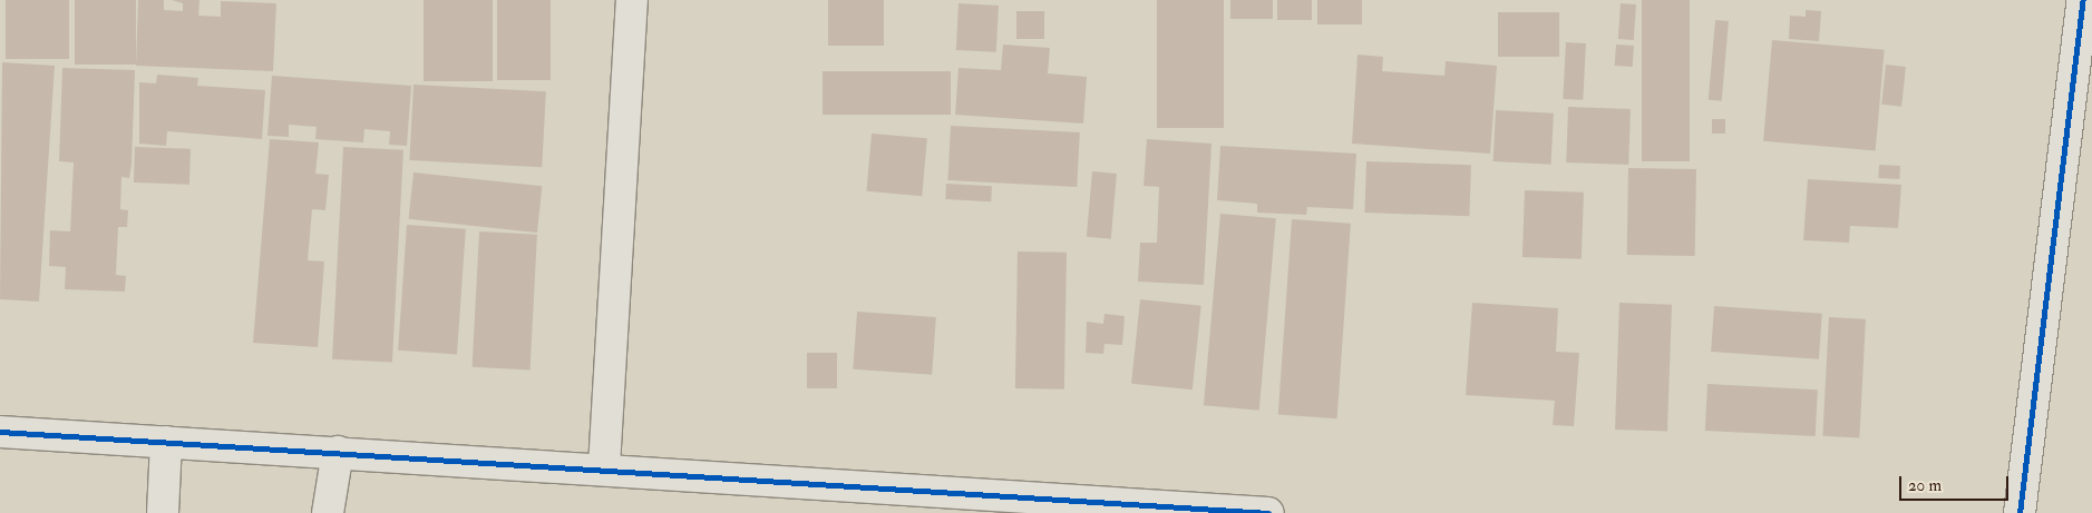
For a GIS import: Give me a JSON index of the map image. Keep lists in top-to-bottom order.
{
  "scale_bar": "20 m"
}
